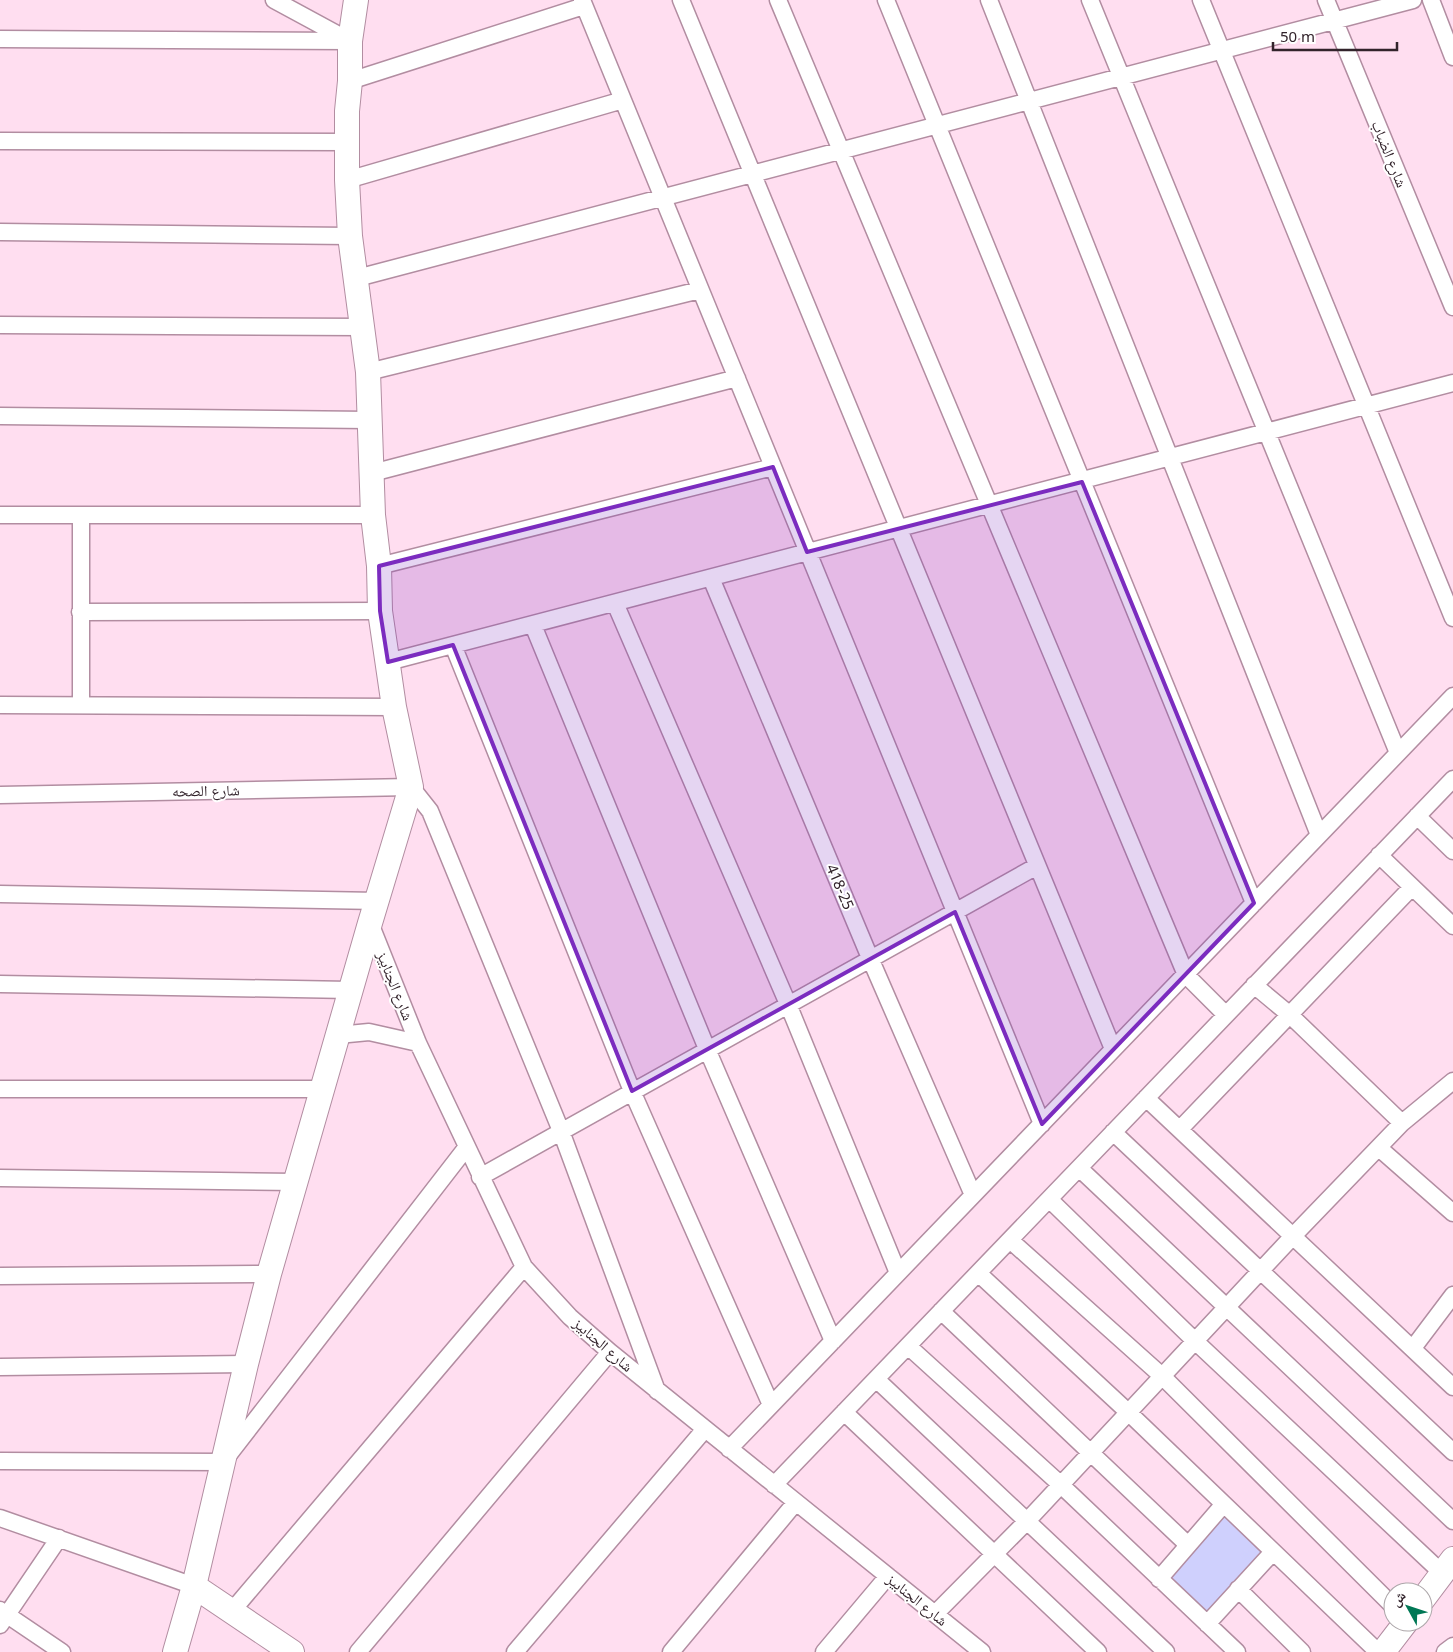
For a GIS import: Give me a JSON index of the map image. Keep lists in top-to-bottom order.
{
  "streets": {
    "street": [
      "شارع الضباب",
      "شارع الصحه",
      "418-25",
      "شارع الجنابيز"
    ]
  },
  "scale_bar": "50 m",
  "north": "top left"
}
